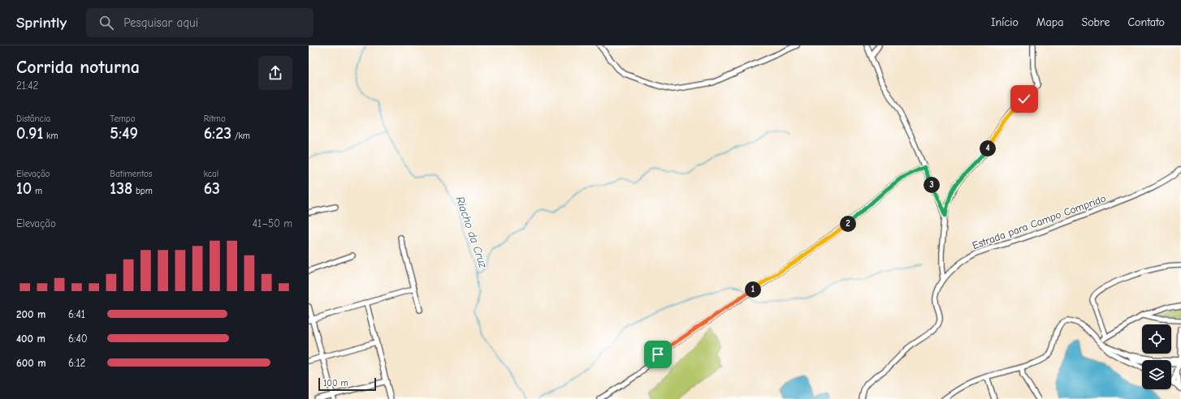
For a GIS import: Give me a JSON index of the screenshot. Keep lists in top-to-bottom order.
{
  "streets": {
    "street": ["Estrada para Campo Comprido"]
  },
  "water": ["Riacho da Cruz"],
  "scale_bar": "100 m",
  "page": {
    "header": "Sprintly",
    "search": "Pesquisar aqui",
    "nav": [
      "Início",
      "Mapa",
      "Sobre",
      "Contato"
    ],
    "heading": ["Corrida noturna", "21:42"],
    "stats": [
      ["Distância", "0.91 km"],
      ["Tempo", "5:49"],
      ["Ritmo", "6:23 /km"],
      ["Elevação", "10 m"],
      ["Batimentos", "138 bpm"],
      ["kcal", "63"]
    ],
    "pins": [
      "4",
      "3",
      "2",
      "1"
    ],
    "chart": ["Elevação", "41–50 m"],
    "list": [
      {
        "name": "200 m",
        "note": "6:41"
      },
      {
        "name": "400 m",
        "note": "6:40"
      },
      {
        "name": "600 m",
        "note": "6:12"
      }
    ],
    "scale": "100 m"
  }
}
